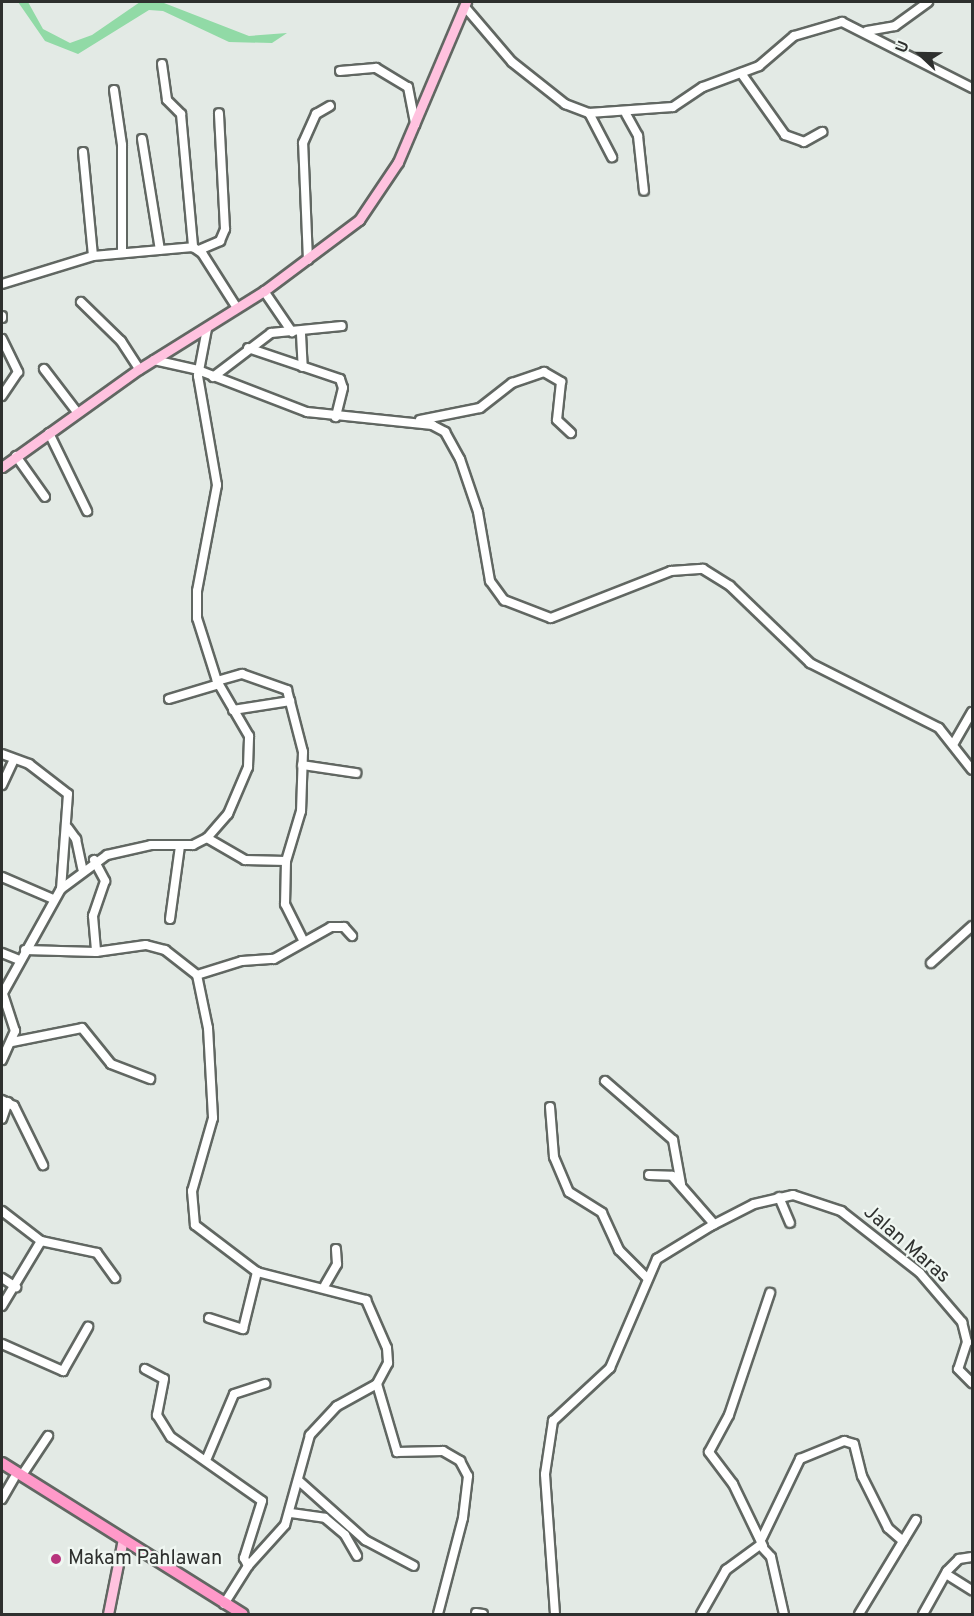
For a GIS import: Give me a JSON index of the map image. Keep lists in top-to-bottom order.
{
  "streets": {
    "street": ["Jalan Maras"]
  },
  "places": ["Makam Pahlawan"],
  "north": "left"
}
